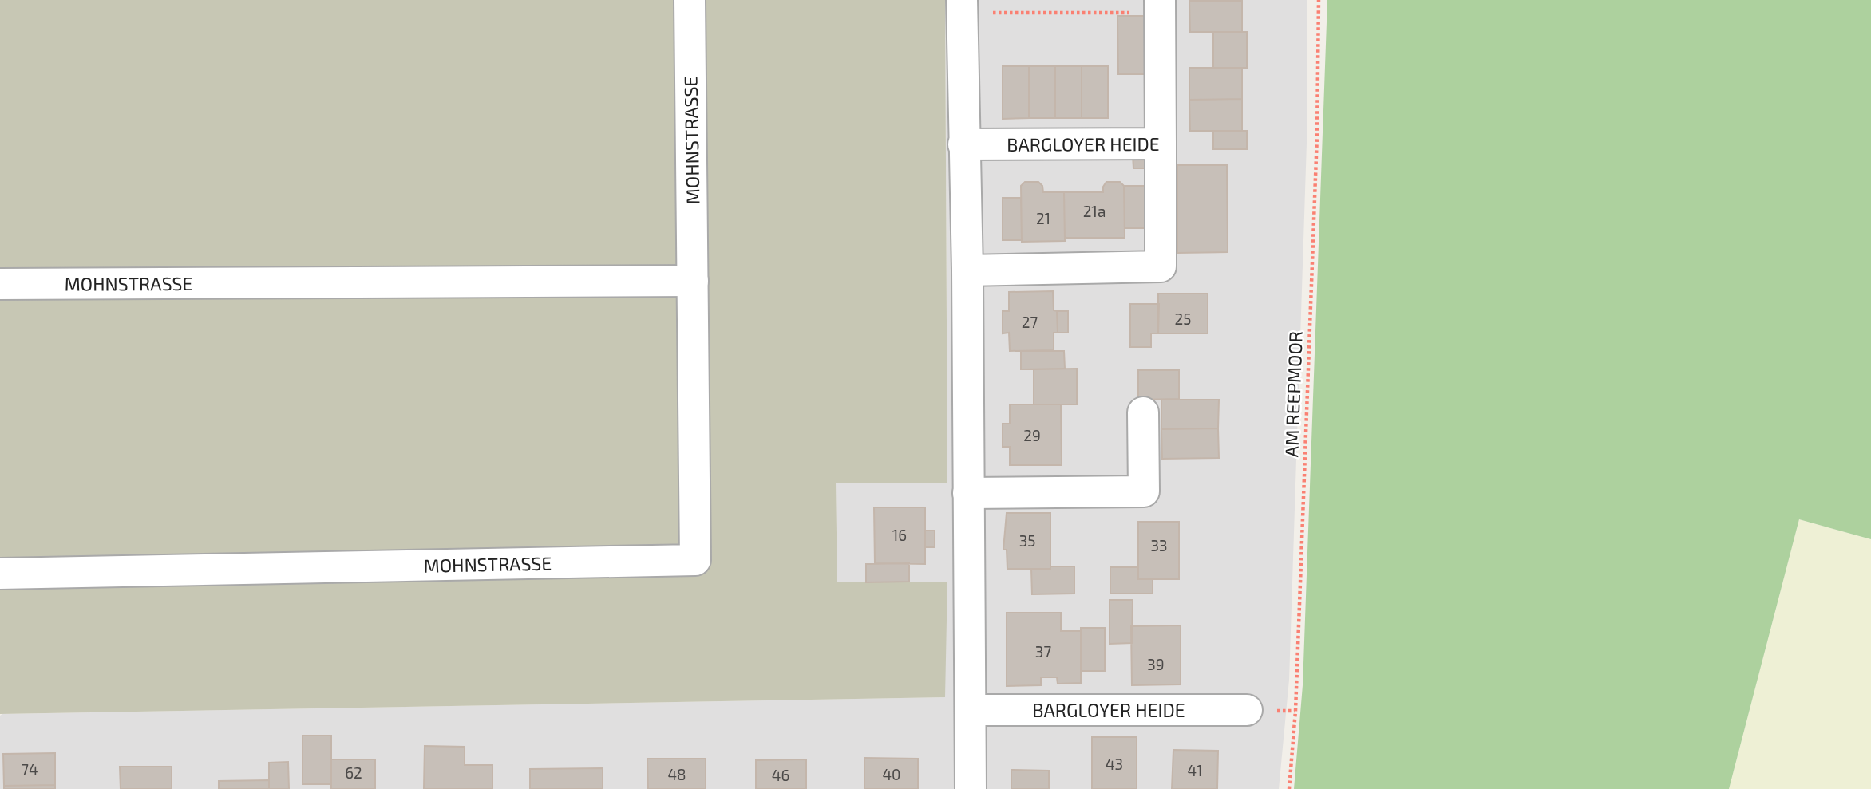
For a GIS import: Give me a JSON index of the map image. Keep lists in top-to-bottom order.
{
  "streets": {
    "street": ["BARGLOYER HEIDE", "MOHNSTRASSE"],
    "path": ["AM REEPMOOR"]
  },
  "house_numbers": [
    "21a",
    "21",
    "25",
    "27",
    "29",
    "16",
    "35",
    "33",
    "37",
    "39",
    "43",
    "74",
    "41",
    "62",
    "48",
    "40",
    "46"
  ]
}
